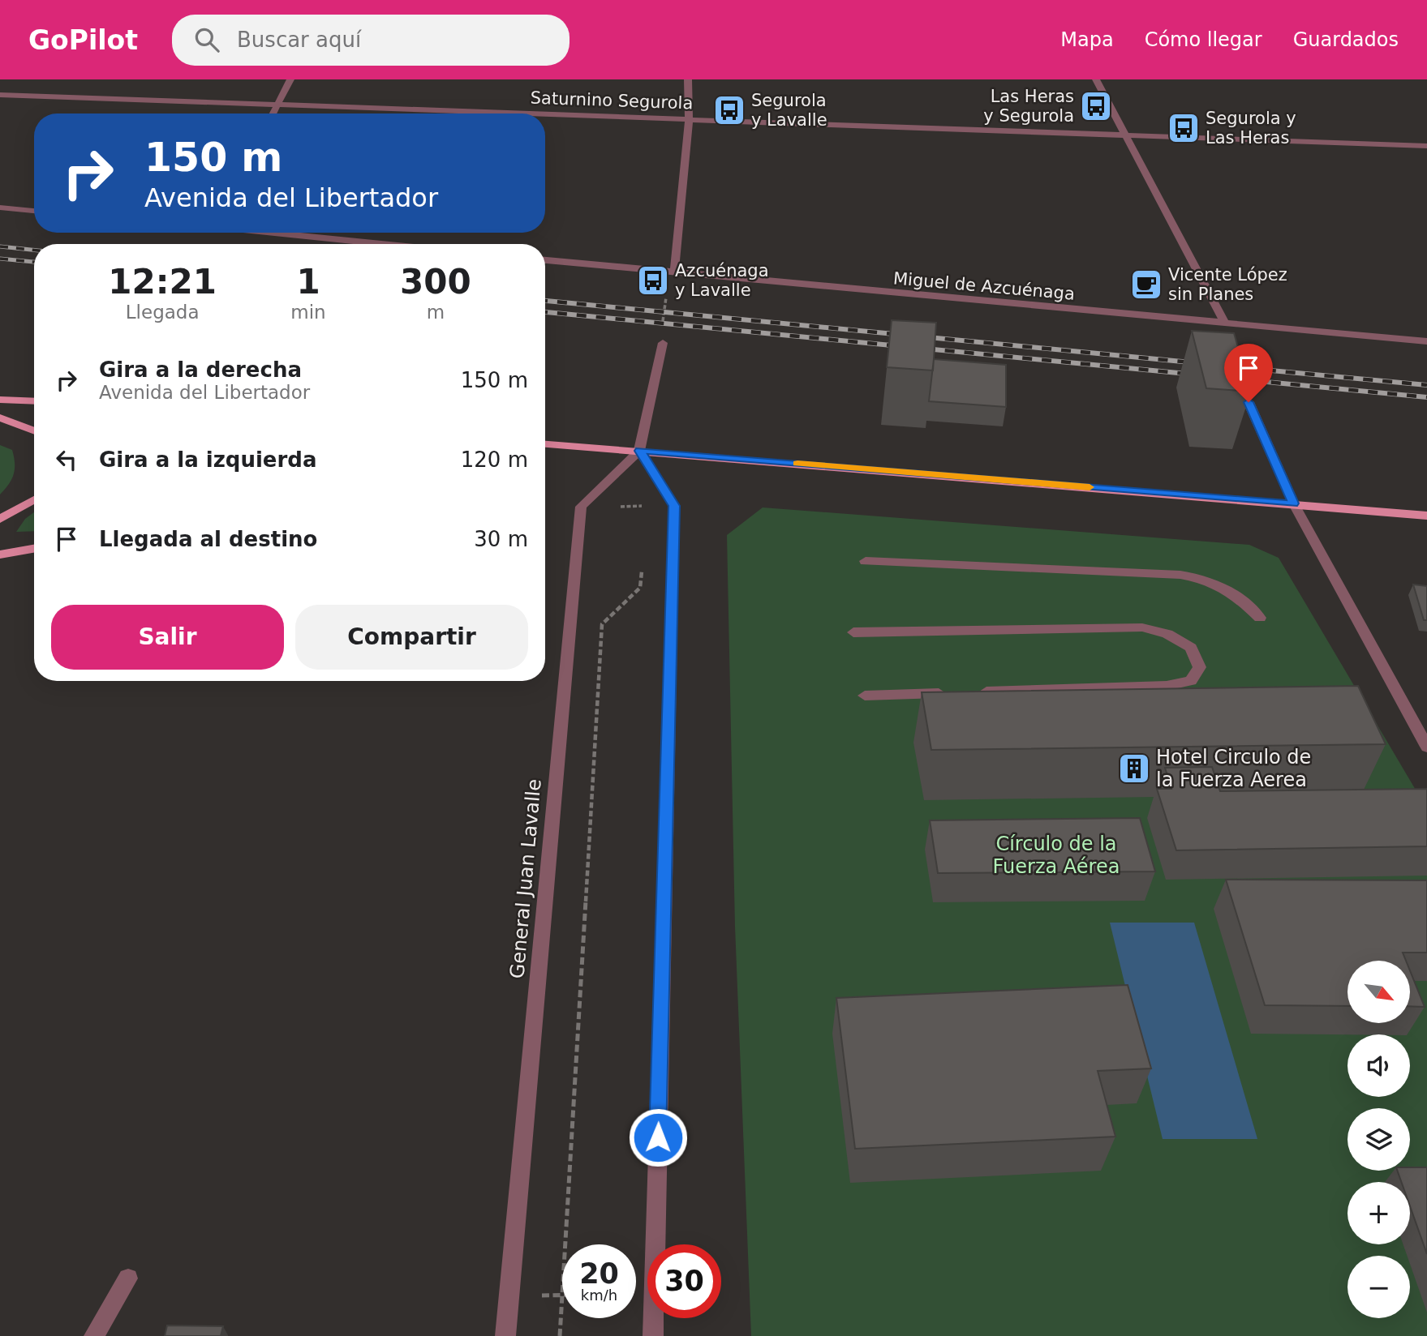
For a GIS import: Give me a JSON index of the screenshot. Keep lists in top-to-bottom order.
{
  "streets": {
    "street": ["Saturnino Segurola", "Miguel de Azcuénaga", "General Juan Lavalle"]
  },
  "parks": ["Círculo de la Fuerza Aérea"],
  "places": {
    "bus stop": [
      "Las Heras y Segurola",
      "Segurola y Lavalle",
      "Segurola y Las Heras",
      "Azcuénaga y Lavalle"
    ],
    "cafe": ["Vicente López sin Planes"],
    "building": ["Hotel Circulo de la Fuerza Aerea"]
  },
  "north": "bottom right",
  "page": {
    "header": "GoPilot",
    "search": "Buscar aquí",
    "nav": ["Mapa", "Cómo llegar", "Guardados"],
    "turn": ["150 m", "Avenida del Libertador"],
    "eta": [
      "12:21",
      "Llegada",
      "1",
      "min",
      "300",
      "m"
    ],
    "list": [
      {
        "name": "Gira a la derecha",
        "note": "Avenida del Libertador",
        "value": "150 m"
      },
      {
        "name": "Gira a la izquierda",
        "value": "120 m"
      },
      {
        "name": "Llegada al destino",
        "value": "30 m"
      }
    ],
    "buttons": ["Salir", "Compartir"],
    "map_buttons": ["+", "−"],
    "speed": "20 km/h",
    "limit": "30"
  }
}
